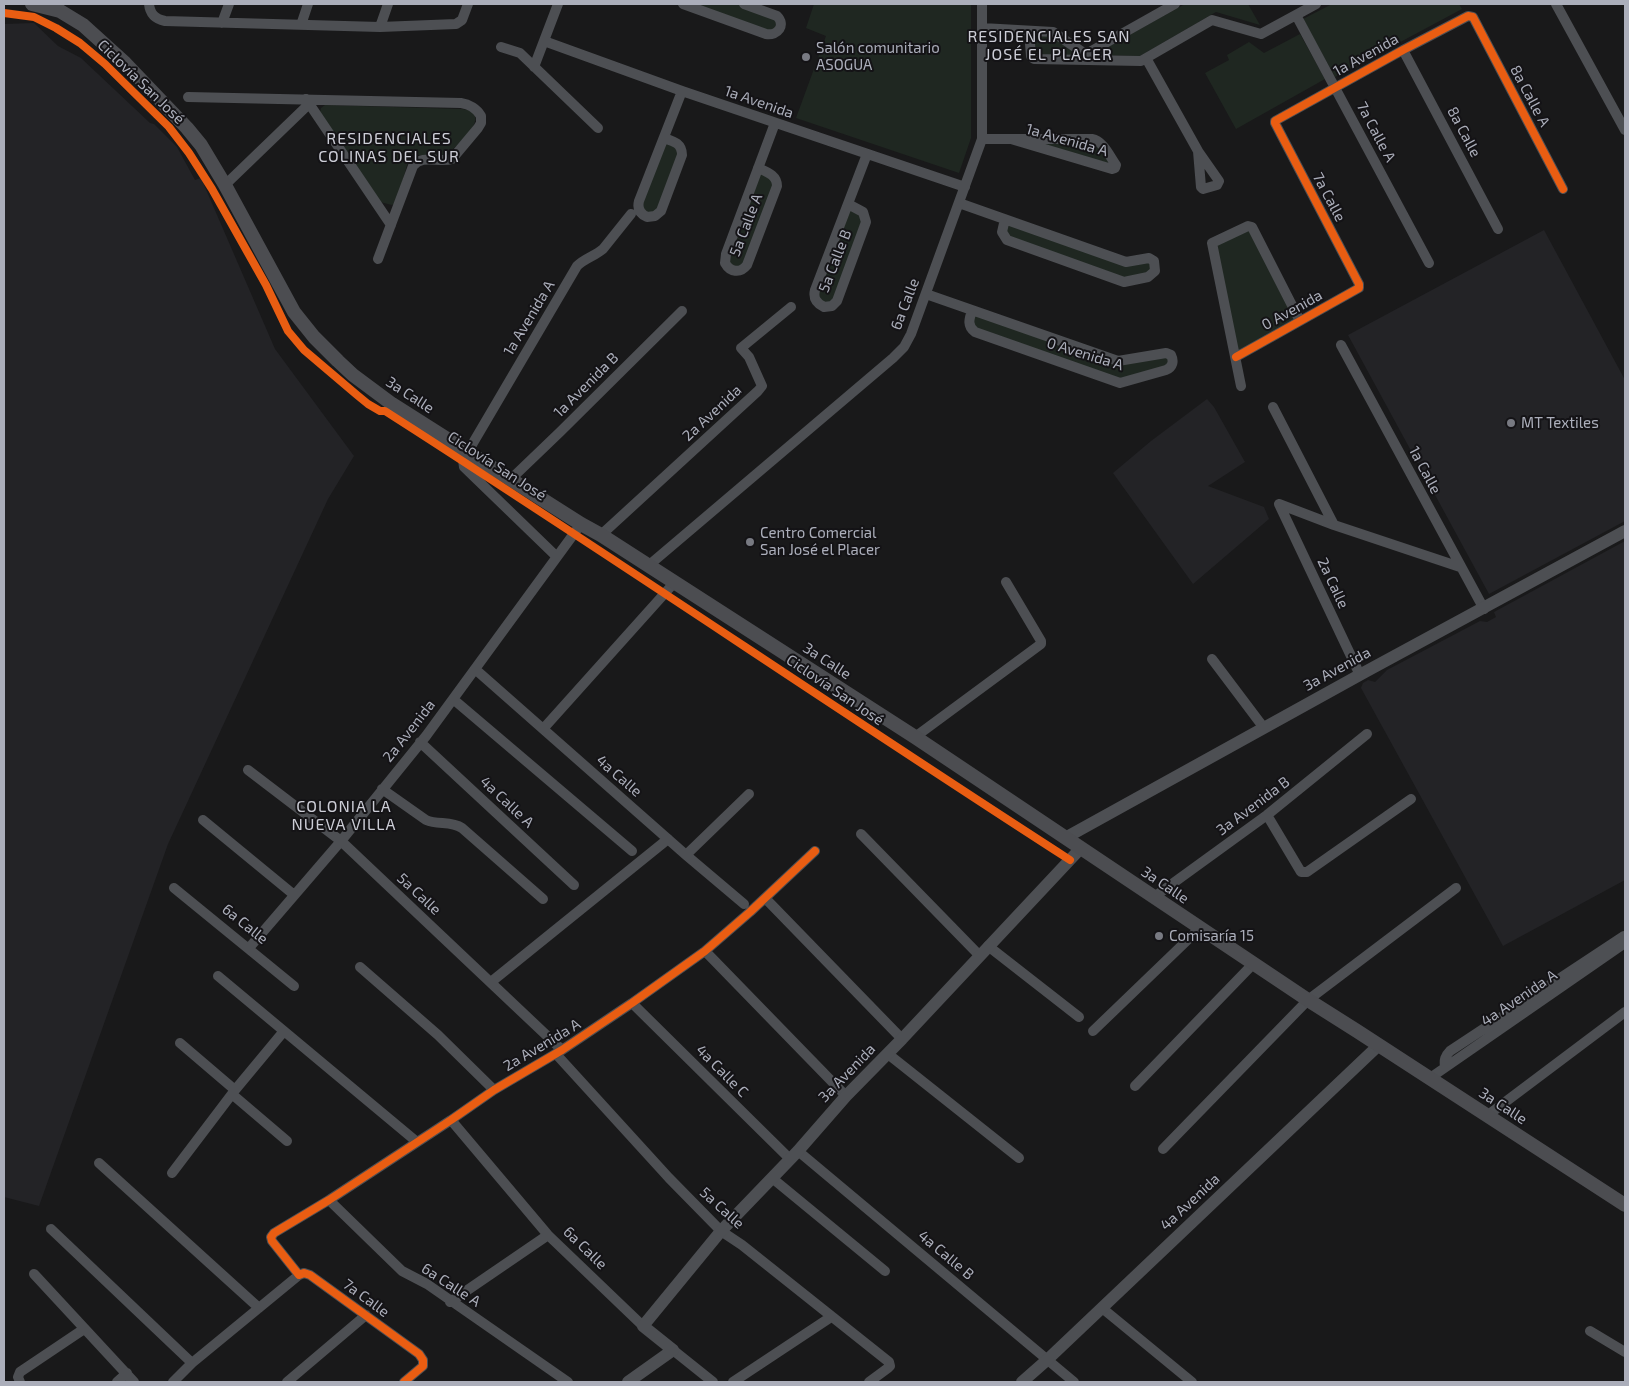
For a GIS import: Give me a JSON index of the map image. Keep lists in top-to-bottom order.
{
  "streets": {
    "main road": ["3a Calle"],
    "street": [
      "1a Avenida",
      "8a Calle A",
      "7a Calle A",
      "8a Calle",
      "1a Avenida A",
      "7a Calle",
      "5a Calle A",
      "5a Calle B",
      "6a Calle",
      "0 Avenida",
      "0 Avenida A",
      "1a Avenida B",
      "2a Avenida",
      "1a Calle",
      "2a Calle",
      "3a Avenida",
      "4a Calle",
      "4a Calle A",
      "3a Avenida B",
      "5a Calle",
      "4a Avenida A",
      "2a Avenida A",
      "4a Calle C",
      "4a Avenida",
      "4a Calle B",
      "6a Calle A"
    ],
    "cycle path": ["Ciclovía San José"]
  },
  "crossings": [
    ["1a Avenida", "8a Calle A"],
    ["1a Avenida", "7a Calle A"],
    ["1a Avenida", "8a Calle"],
    ["1a Avenida", "7a Calle"],
    ["1a Avenida", "5a Calle A"],
    ["1a Avenida", "5a Calle B"],
    ["1a Avenida", "6a Calle"],
    ["1a Avenida A", "6a Calle"],
    ["1a Avenida A", "3a Calle"],
    ["7a Calle", "0 Avenida"],
    ["7a Calle", "2a Avenida A"],
    ["6a Calle", "0 Avenida A"],
    ["6a Calle", "3a Calle"],
    ["6a Calle", "2a Avenida"],
    ["6a Calle", "3a Avenida"],
    ["6a Calle", "2a Avenida A"],
    ["1a Avenida B", "3a Calle"],
    ["3a Calle", "2a Avenida"],
    ["3a Calle", "3a Avenida"],
    ["3a Calle", "3a Avenida B"],
    ["3a Calle", "4a Avenida A"],
    ["3a Calle", "4a Avenida"],
    ["2a Avenida", "4a Calle"],
    ["2a Avenida", "4a Calle A"],
    ["2a Avenida", "5a Calle"],
    ["1a Calle", "3a Avenida"],
    ["2a Calle", "3a Avenida"],
    ["3a Avenida", "5a Calle"],
    ["3a Avenida", "4a Calle C"],
    ["3a Avenida", "4a Calle B"],
    ["5a Calle", "2a Avenida A"],
    ["2a Avenida A", "4a Calle C"],
    ["2a Avenida A", "6a Calle A"],
    ["4a Calle C", "4a Calle B"],
    ["4a Avenida", "4a Calle B"]
  ],
  "districts": ["RESIDENCIALES SAN JOSÉ EL PLACER", "RESIDENCIALES COLINAS DEL SUR", "COLONIA LA NUEVA VILLA"],
  "places": [
    "Salón comunitario ASOGUA",
    "MT Textiles",
    "Centro Comercial San José el Placer",
    "Comisaría 15"
  ]
}
